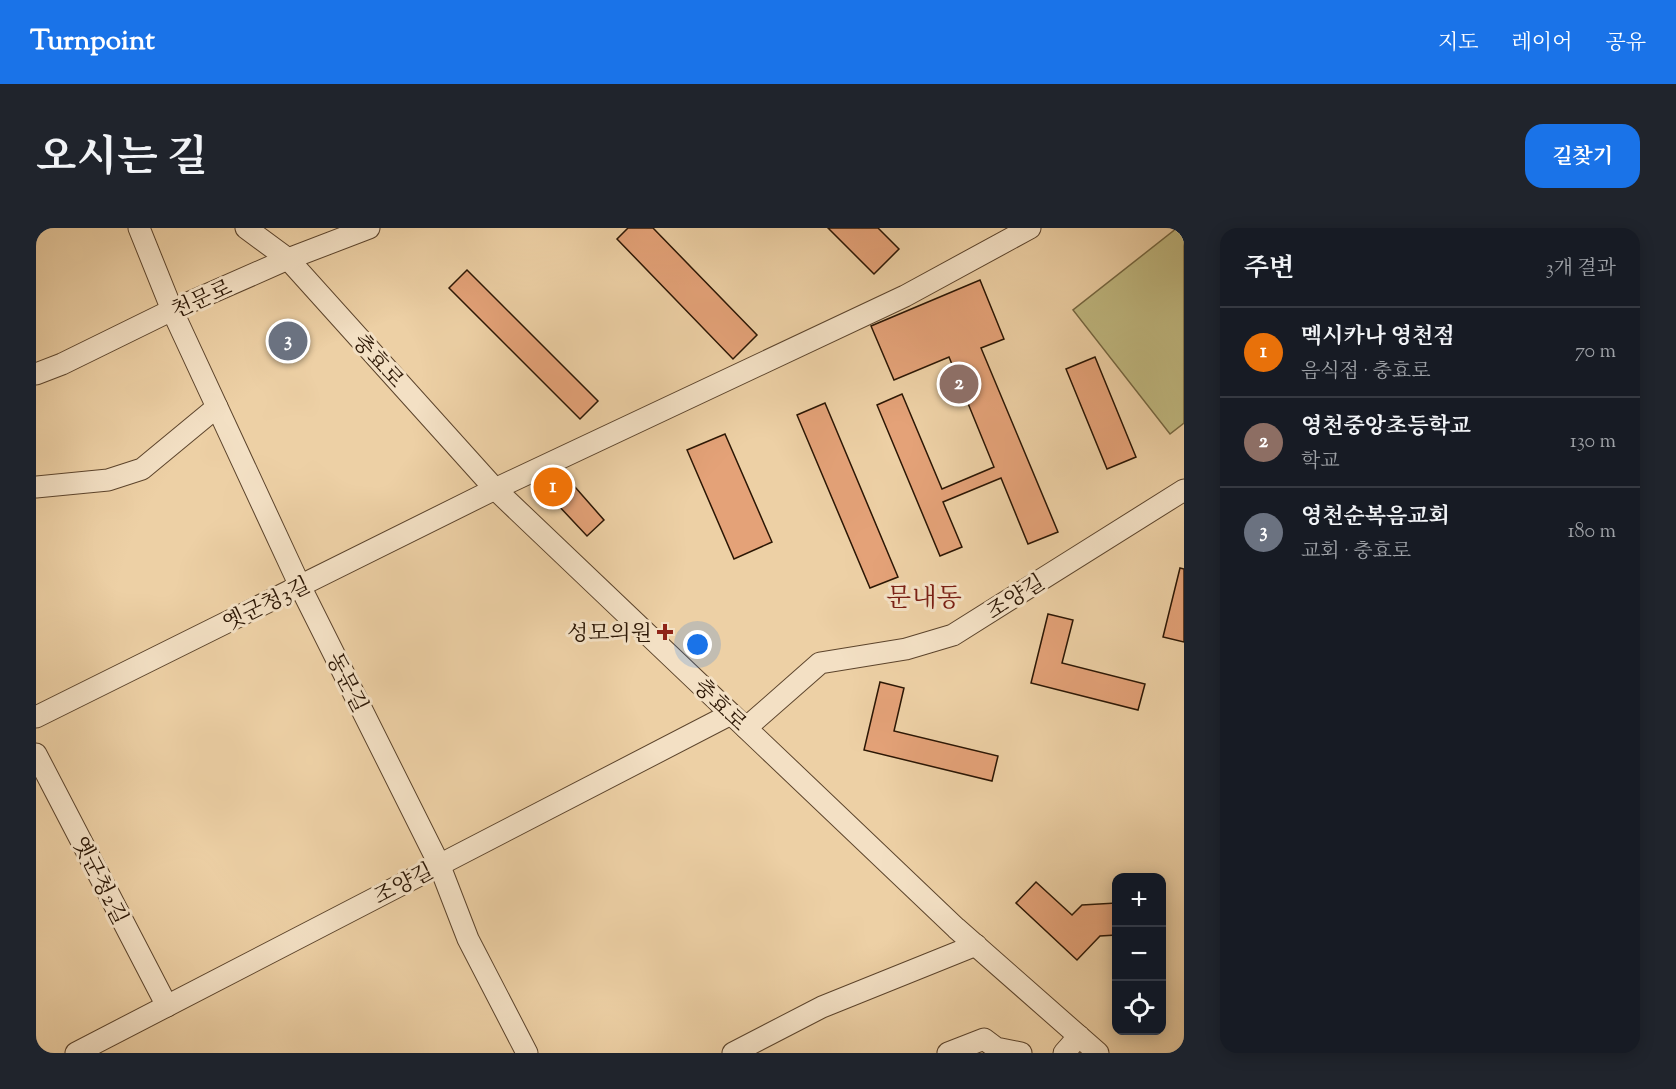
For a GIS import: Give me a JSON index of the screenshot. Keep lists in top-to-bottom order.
{
  "streets": {
    "street": [
      "천문로",
      "충효로",
      "조양길",
      "옛군청3길",
      "동문길",
      "옛군청2길"
    ]
  },
  "crossings": [
    ["천문로", "충효로"],
    ["천문로", "동문길"],
    ["충효로", "조양길"],
    ["충효로", "옛군청3길"],
    ["조양길", "동문길"],
    ["조양길", "옛군청2길"],
    ["옛군청3길", "동문길"]
  ],
  "districts": ["문내동"],
  "places": {
    "health": ["성모의원"]
  },
  "page": {
    "header": "Turnpoint",
    "nav": ["지도", "레이어", "공유"],
    "title": "오시는 길",
    "buttons": "길찾기",
    "heading": ["주변", "3개 결과"],
    "list": [
      {
        "mark": "1",
        "name": "멕시카나 영천점",
        "note": "음식점 · 충효로",
        "value": "70 m"
      },
      {
        "mark": "2",
        "name": "영천중앙초등학교",
        "note": "학교",
        "value": "130 m"
      },
      {
        "mark": "3",
        "name": "영천순복음교회",
        "note": "교회 · 충효로",
        "value": "180 m"
      }
    ],
    "pins": ["3", "2", "1"],
    "map_buttons": ["+", "−"]
  }
}
